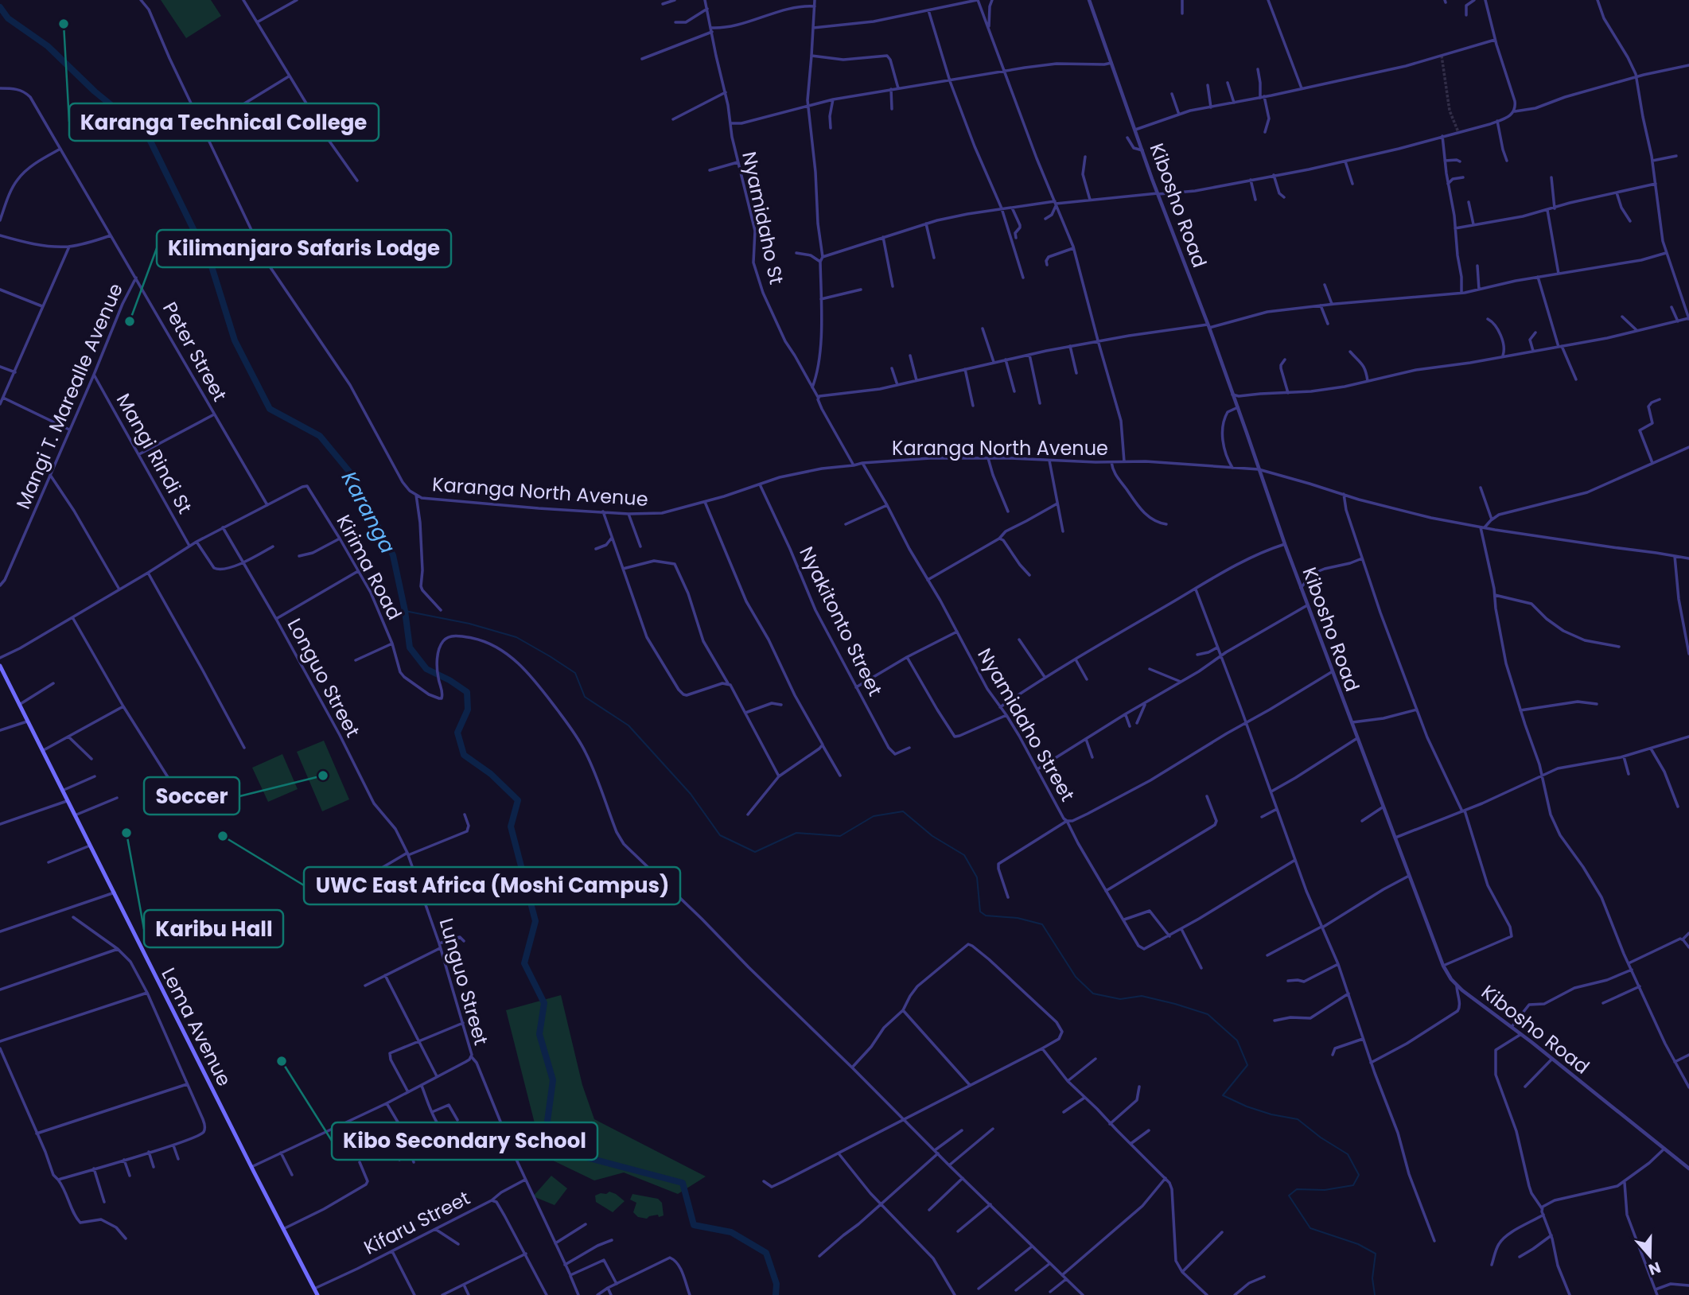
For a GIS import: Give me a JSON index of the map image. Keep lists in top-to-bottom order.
{
  "streets": {
    "main road": ["Lema Avenue"],
    "street": [
      "Kibosho Road",
      "Nyamidaho St",
      "Peter Street",
      "Mangi T. Marealle Avenue",
      "Karanga North Avenue",
      "Mangi Rindi St",
      "Kirima Road",
      "Nyakitonto Street",
      "Longuo Street",
      "Nyamidaho Street",
      "Lunguo Street",
      "Kifaru Street"
    ]
  },
  "crossings": [
    ["Kibosho Road", "Karanga North Avenue"],
    ["Kibosho Road", "Nyamidaho Street"],
    ["Nyamidaho St", "Karanga North Avenue"],
    ["Peter Street", "Mangi T. Marealle Avenue"],
    ["Peter Street", "Kirima Road"],
    ["Mangi T. Marealle Avenue", "Mangi Rindi St"],
    ["Karanga North Avenue", "Nyakitonto Street"],
    ["Karanga North Avenue", "Nyamidaho Street"],
    ["Longuo Street", "Lunguo Street"],
    ["Lunguo Street", "Lema Avenue"]
  ],
  "water": ["Karanga"],
  "places": [
    "Karanga Technical College",
    "Kilimanjaro Safaris Lodge",
    "Soccer",
    "Karibu Hall",
    "UWC East Africa (Moshi Campus)",
    "Kibo Secondary School"
  ],
  "north": "bottom"
}
